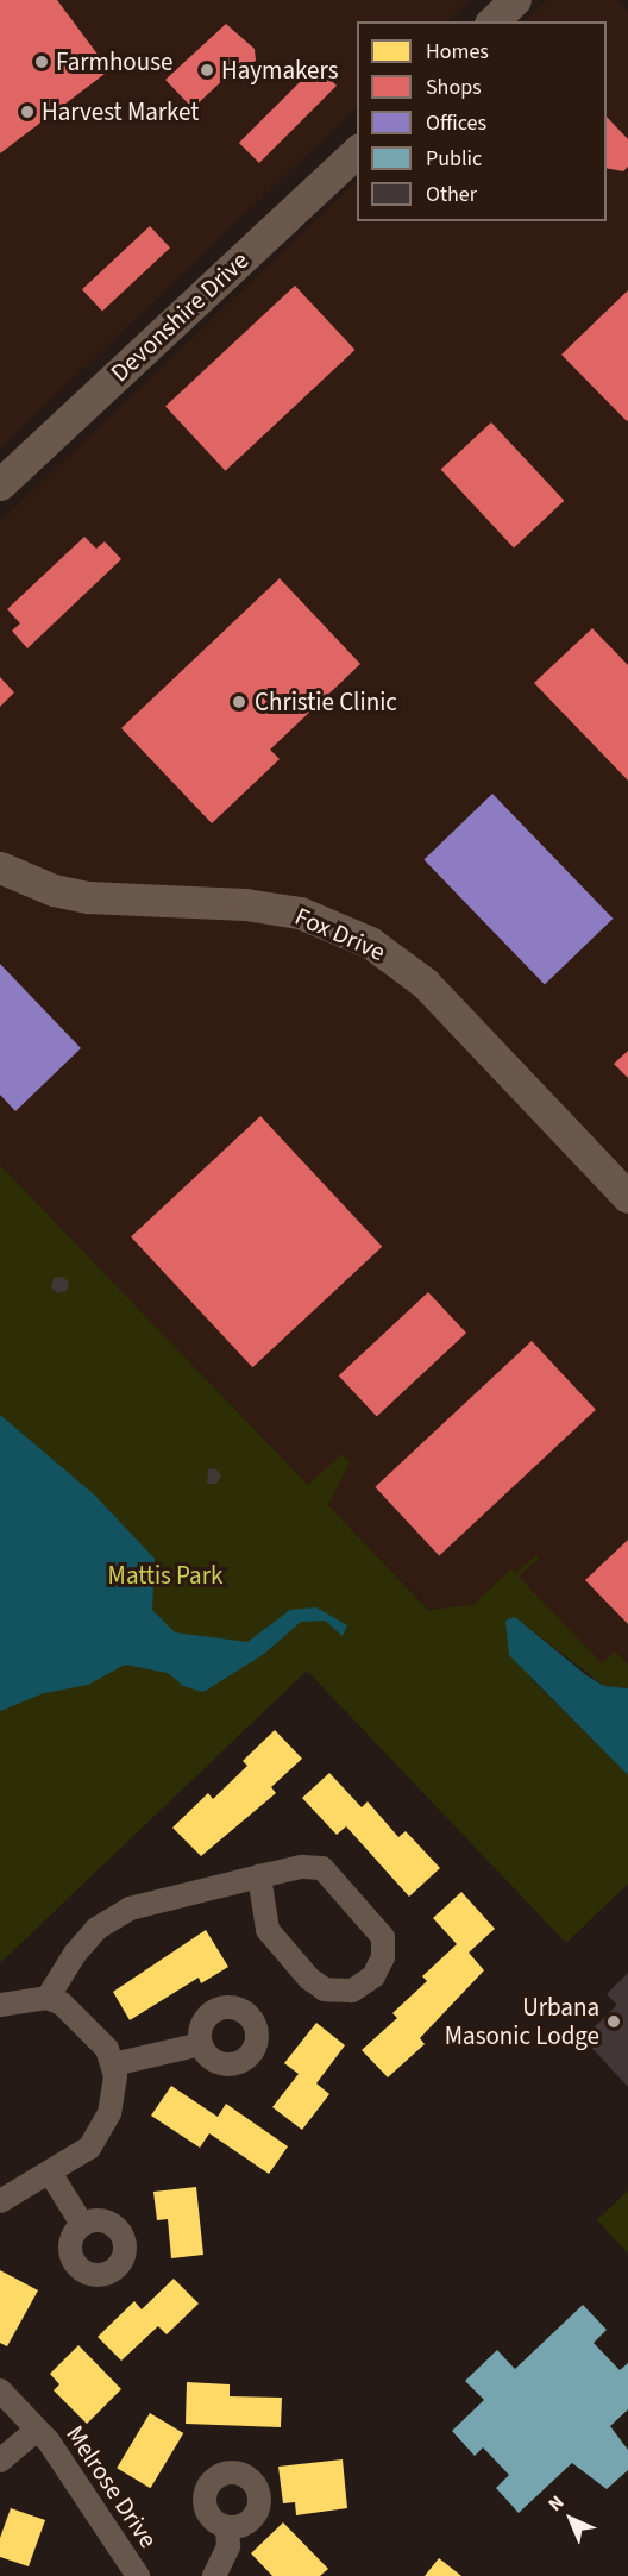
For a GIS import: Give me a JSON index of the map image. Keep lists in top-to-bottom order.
{
  "streets": {
    "street": ["Devonshire Drive", "Fox Drive", "Melrose Drive"]
  },
  "parks": ["Mattis Park"],
  "places": [
    "Farmhouse",
    "Haymakers",
    "Harvest Market",
    "Christie Clinic",
    "Urbana Masonic Lodge"
  ],
  "legend": [
    "Homes",
    "Shops",
    "Offices",
    "Public",
    "Other"
  ],
  "north": "top left"
}
